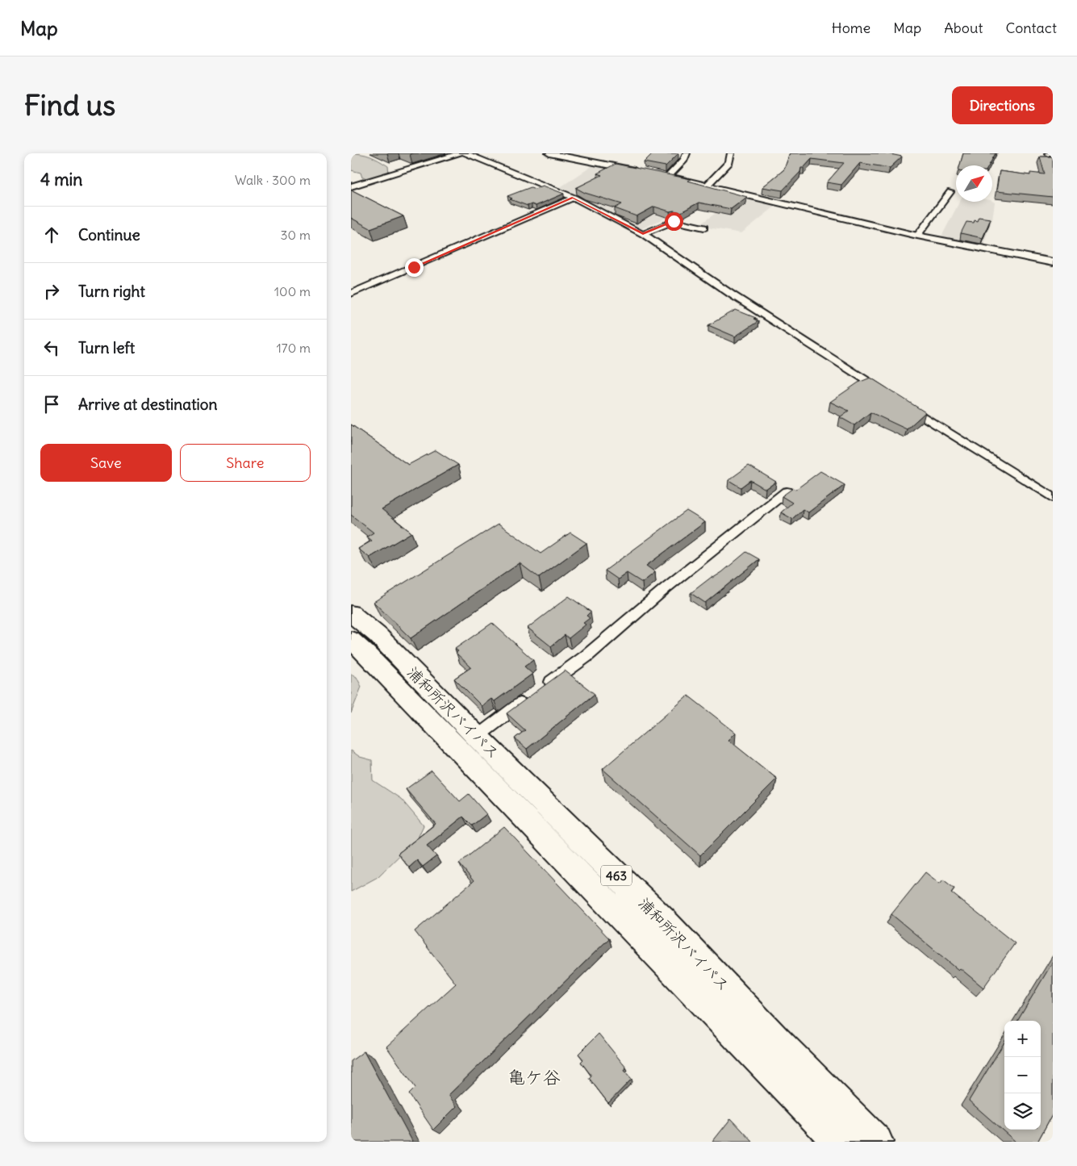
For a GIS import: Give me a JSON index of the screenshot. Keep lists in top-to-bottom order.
{
  "streets": {
    "highway": ["浦和所沢バイパス", "463"]
  },
  "districts": ["亀ケ谷"],
  "north": "top right",
  "page": {
    "header": "Map",
    "nav": [
      "Home",
      "Map",
      "About",
      "Contact"
    ],
    "buttons": [
      "Directions",
      ["Save", "Share"]
    ],
    "title": "Find us",
    "heading": ["4 min", "Walk · 300 m"],
    "list": [
      ["Continue", "30 m"],
      ["Turn right", "100 m"],
      ["Turn left", "170 m"],
      "Arrive at destination"
    ],
    "map_buttons": ["+", "−"]
  }
}
